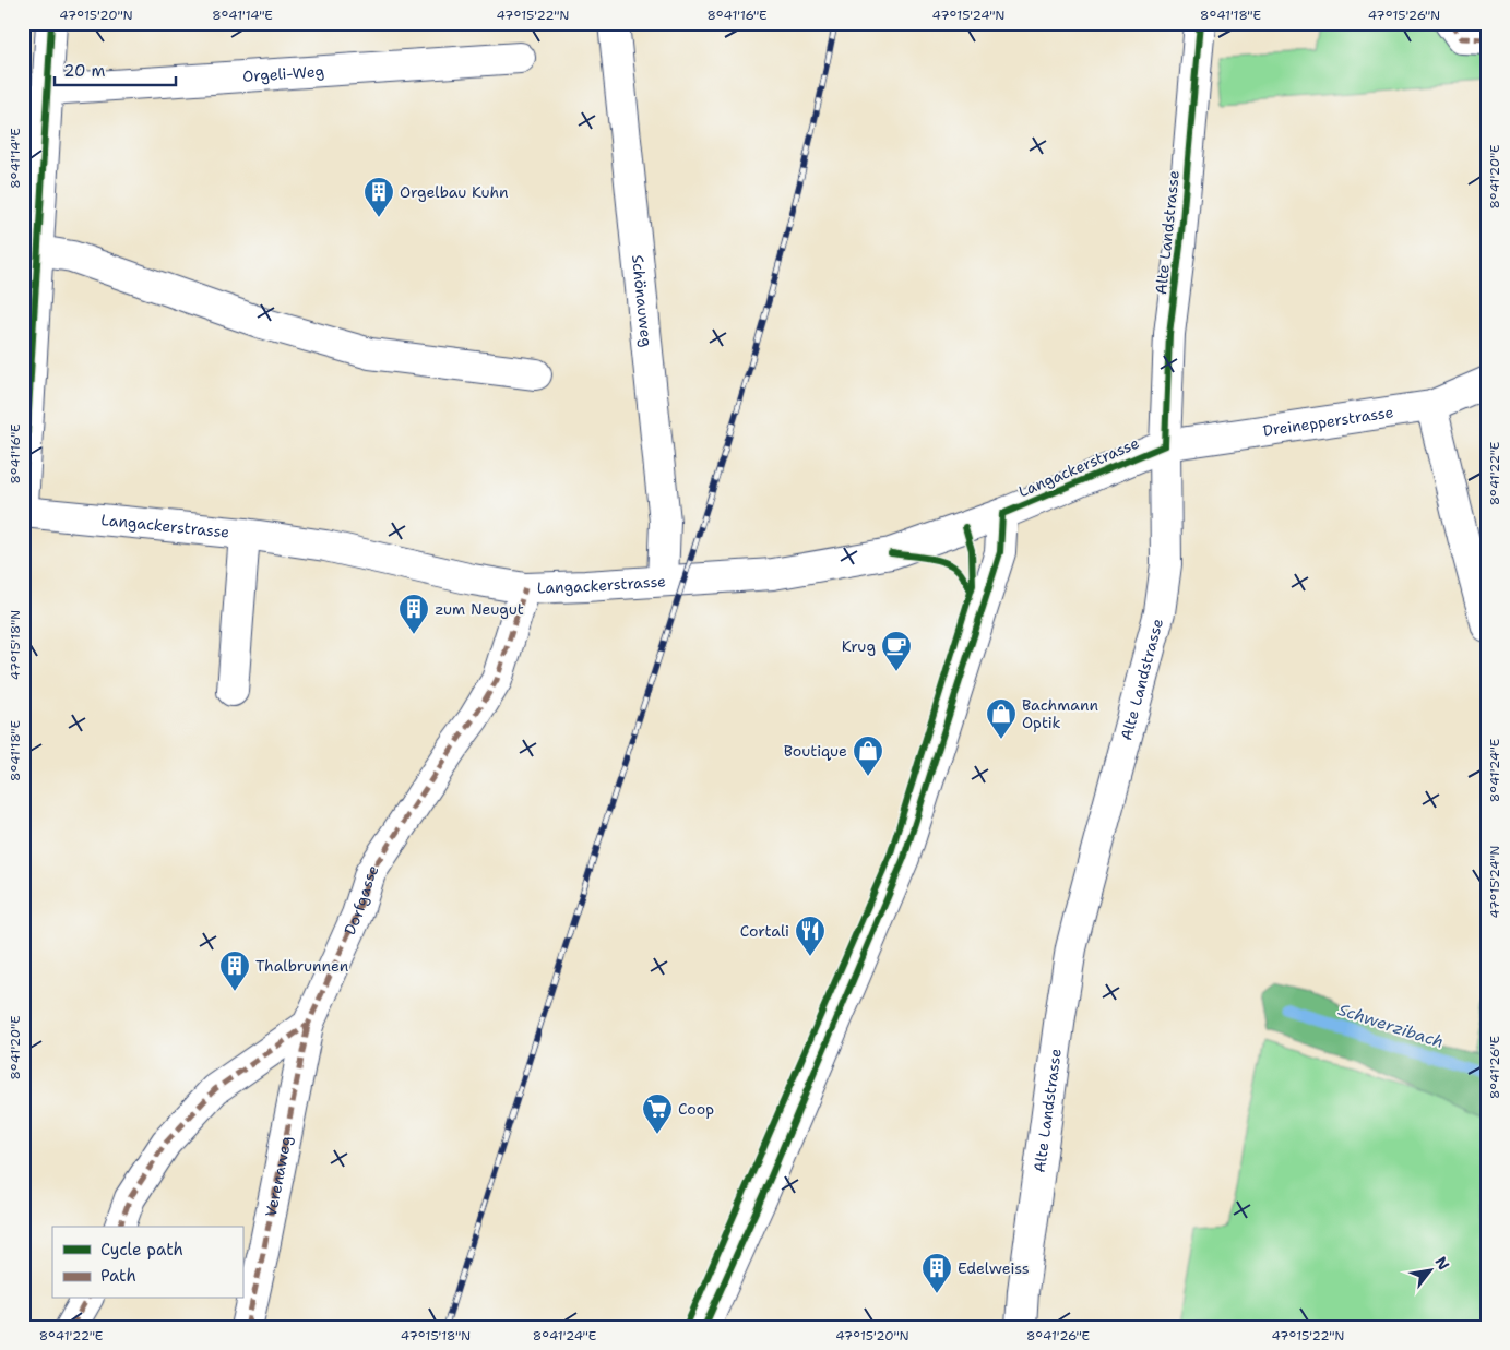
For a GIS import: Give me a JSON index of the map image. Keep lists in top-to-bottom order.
{
  "streets": {
    "street": [
      "Orgeli-Weg",
      "Alte Landstrasse",
      "Schönauweg",
      "Dreinepperstrasse",
      "Langackerstrasse",
      "Dorfgasse",
      "Verenaweg"
    ]
  },
  "crossings": [
    ["Alte Landstrasse", "Dreinepperstrasse"],
    ["Alte Landstrasse", "Langackerstrasse"],
    ["Schönauweg", "Langackerstrasse"],
    ["Dreinepperstrasse", "Langackerstrasse"],
    ["Langackerstrasse", "Dorfgasse"],
    ["Dorfgasse", "Verenaweg"]
  ],
  "water": ["Schwerzibach"],
  "places": {
    "building": [
      "Orgelbau Kuhn",
      "zum Neugut",
      "Thalbrunnen",
      "Edelweiss"
    ],
    "cafe": ["Krug"],
    "shop": ["Bachmann Optik", "Boutique"],
    "restaurant": ["Cortali"],
    "supermarket": ["Coop"]
  },
  "legend": ["Cycle path", "Path"],
  "scale_bar": "20 m",
  "north": "top right",
  "coordinates": [
    "47°15'20\"N",
    "8°41'14\"E",
    "47°15'22\"N",
    "8°41'16\"E",
    "47°15'24\"N",
    "8°41'18\"E",
    "47°15'26\"N",
    "8°41'20\"E",
    "8°41'22\"E",
    "47°15'18\"N",
    "8°41'24\"E",
    "8°41'26\"E"
  ]
}
